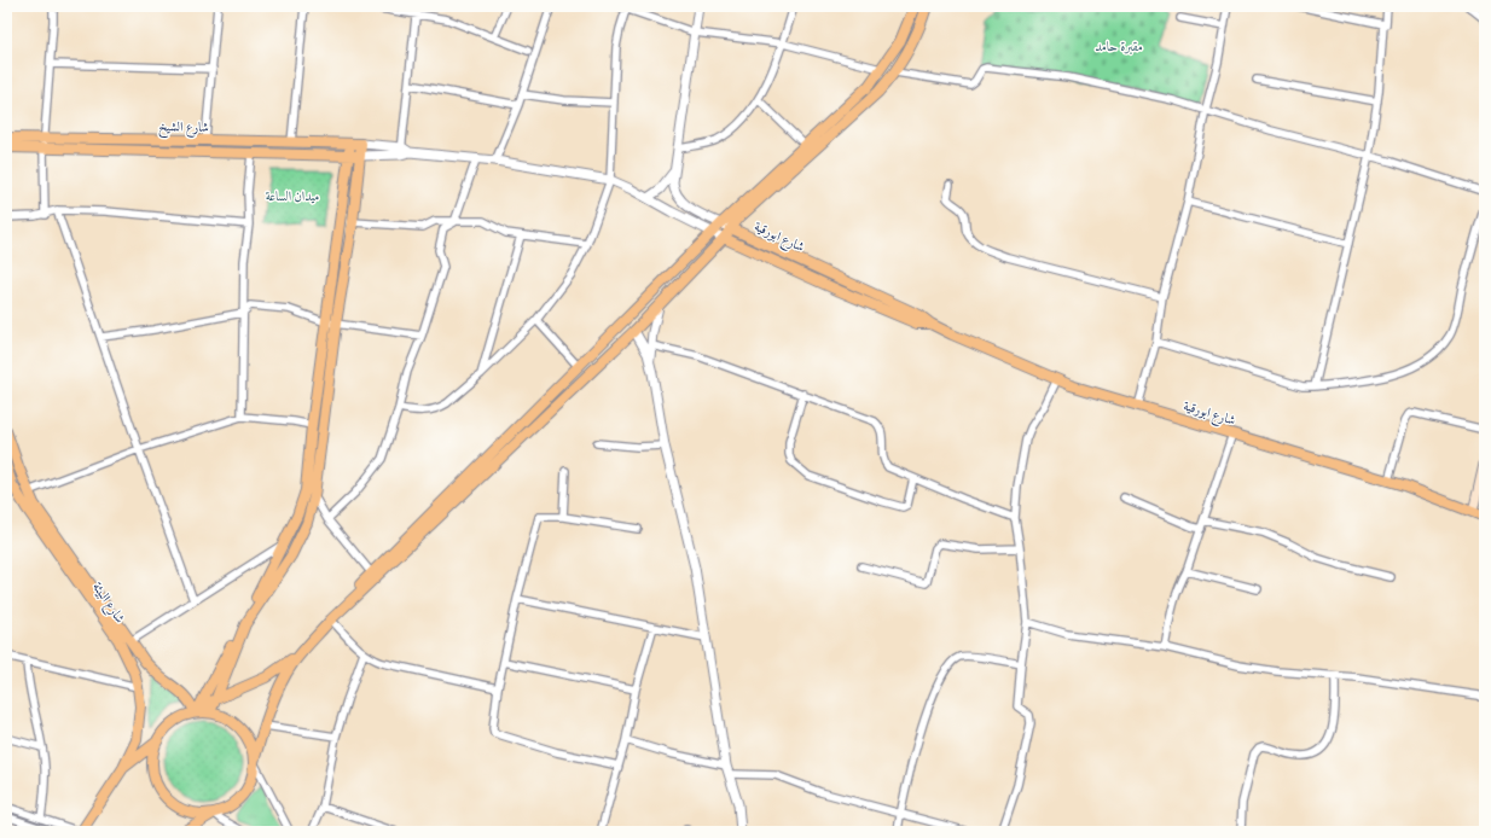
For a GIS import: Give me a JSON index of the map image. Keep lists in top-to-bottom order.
{
  "streets": {
    "main road": ["شارع الشيخ", "شارع ابورقية", "شارع البيئة"]
  },
  "parks": ["مقبرة حامد", "ميدان الساعة"]
}
